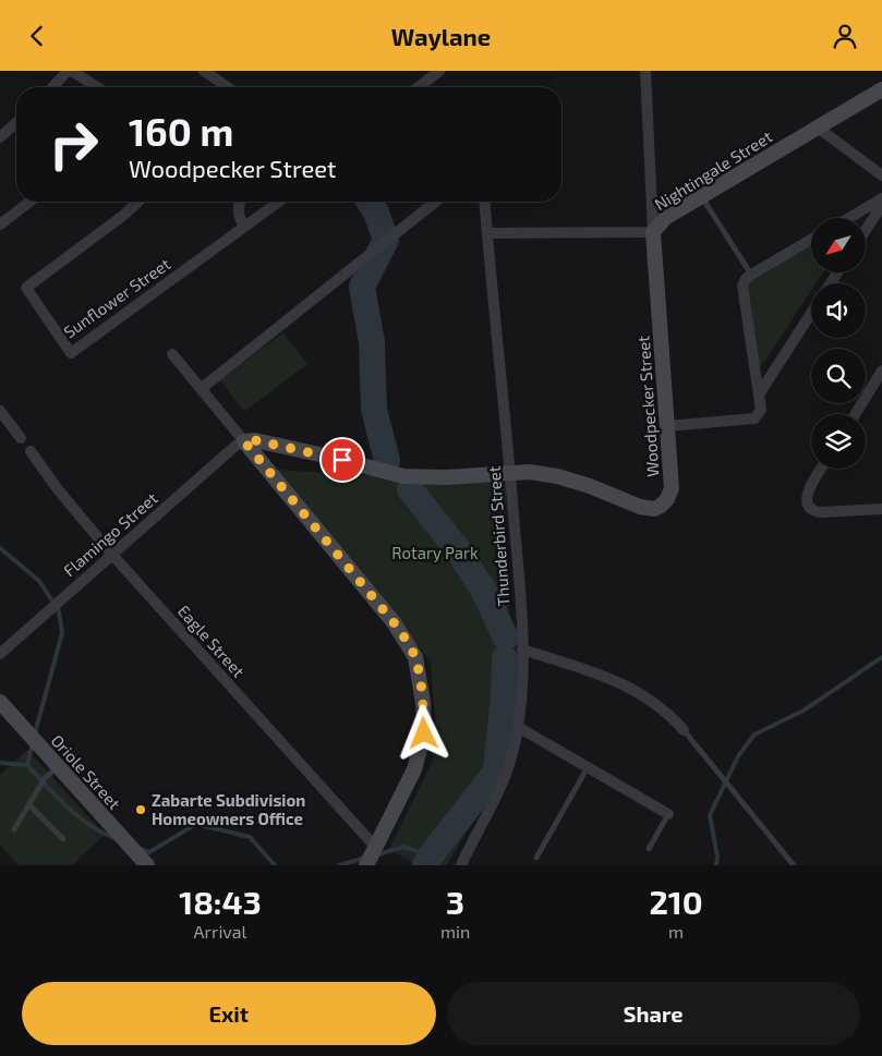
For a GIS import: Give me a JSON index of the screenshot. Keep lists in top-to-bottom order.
{
  "streets": {
    "street": [
      "Nightingale Street",
      "Sunflower Street",
      "Woodpecker Street",
      "Flamingo Street",
      "Thunderbird Street",
      "Eagle Street",
      "Oriole Street"
    ]
  },
  "crossings": [
    ["Nightingale Street", "Woodpecker Street"],
    ["Nightingale Street", "Thunderbird Street"],
    ["Woodpecker Street", "Flamingo Street"],
    ["Woodpecker Street", "Thunderbird Street"],
    ["Flamingo Street", "Eagle Street"]
  ],
  "parks": ["Rotary Park"],
  "places": ["Zabarte Subdivision Homeowners Office"],
  "north": "bottom left",
  "page": {
    "header": "Waylane",
    "turn": ["160 m", "Woodpecker Street"],
    "eta": [
      "18:43",
      "Arrival",
      "3",
      "min",
      "210",
      "m"
    ],
    "buttons": ["Exit", "Share"]
  }
}
